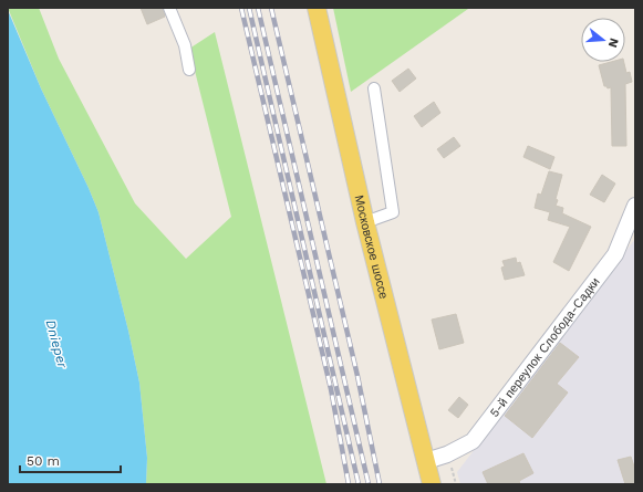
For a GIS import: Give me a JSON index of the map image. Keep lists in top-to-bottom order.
{
  "streets": {
    "main road": ["Московское шоссе"],
    "street": ["5-й переулок Слобода-Садки"]
  },
  "crossings": [
    ["Московское шоссе", "5-й переулок Слобода-Садки"]
  ],
  "water": ["Dnieper"],
  "scale_bar": "50 m",
  "north": "right"
}
